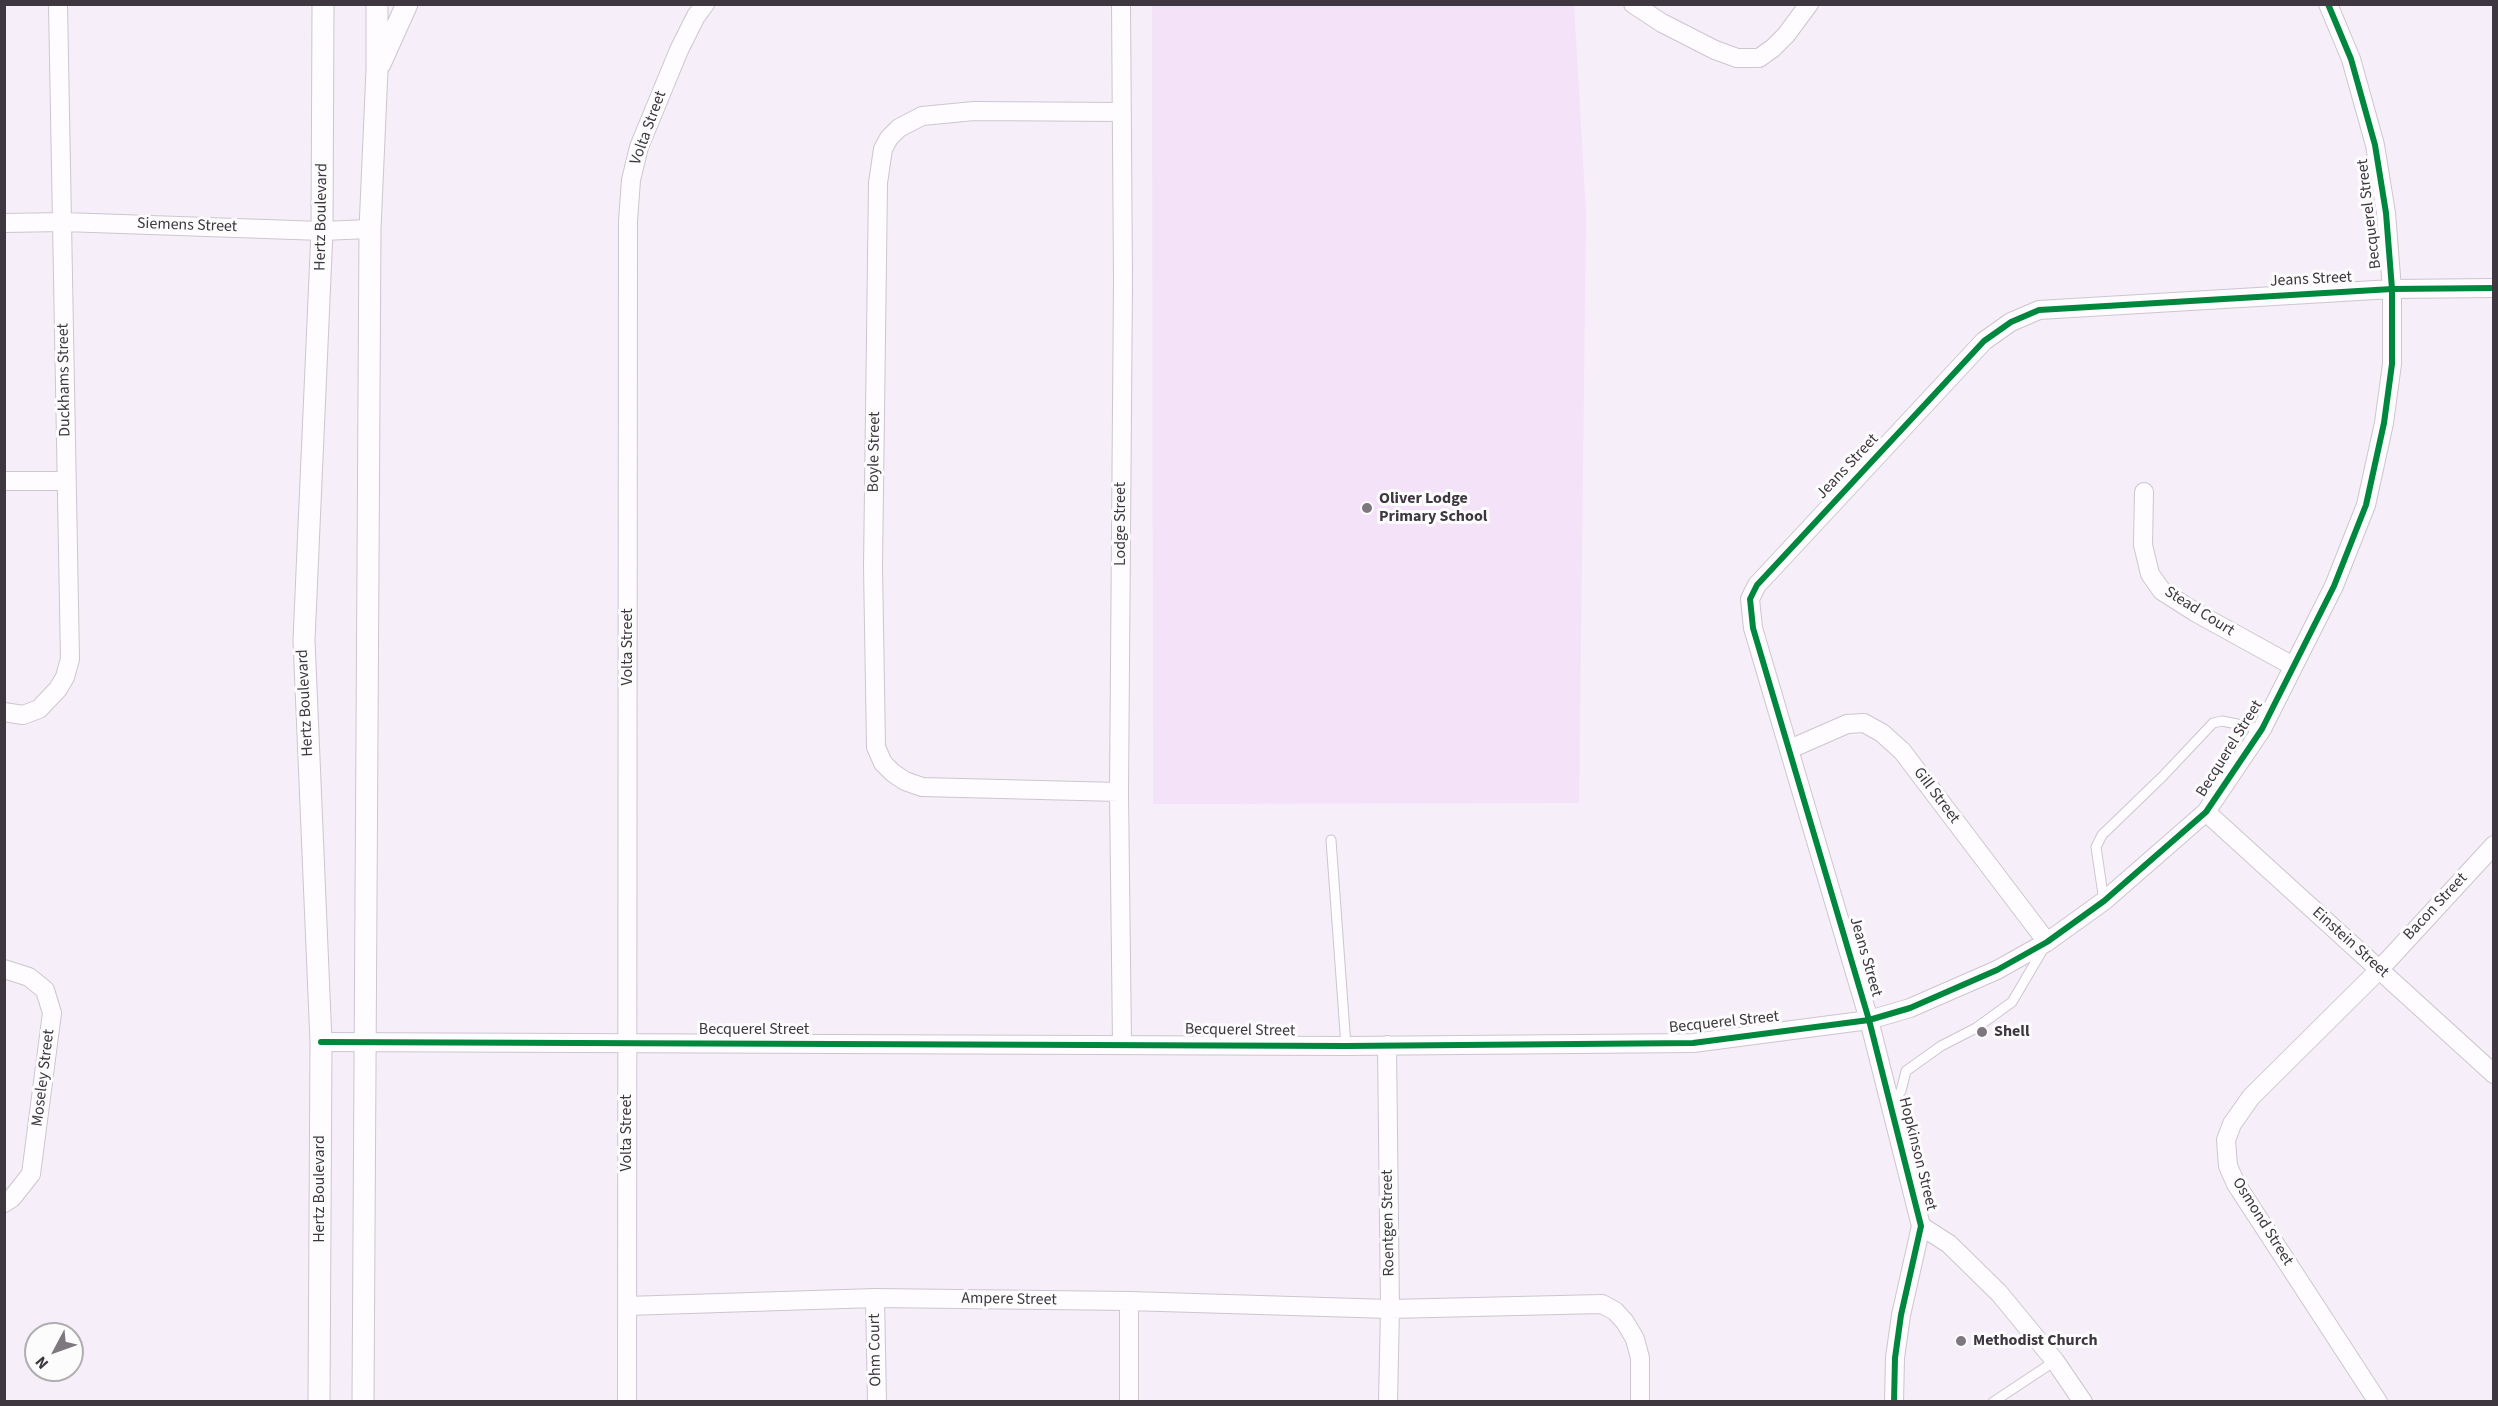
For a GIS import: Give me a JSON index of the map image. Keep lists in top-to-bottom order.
{
  "streets": {
    "street": [
      "Volta Street",
      "Becquerel Street",
      "Hertz Boulevard",
      "Siemens Street",
      "Jeans Street",
      "Duckhams Street",
      "Boyle Street",
      "Lodge Street",
      "Stead Court",
      "Gill Street",
      "Bacon Street",
      "Einstein Street",
      "Moseley Street",
      "Hopkinson Street",
      "Osmond Street",
      "Roentgen Street",
      "Ampere Street",
      "Ohm Court"
    ]
  },
  "crossings": [
    ["Volta Street", "Becquerel Street"],
    ["Volta Street", "Ampere Street"],
    ["Becquerel Street", "Hertz Boulevard"],
    ["Becquerel Street", "Jeans Street"],
    ["Becquerel Street", "Lodge Street"],
    ["Becquerel Street", "Stead Court"],
    ["Becquerel Street", "Gill Street"],
    ["Becquerel Street", "Einstein Street"],
    ["Becquerel Street", "Hopkinson Street"],
    ["Becquerel Street", "Roentgen Street"],
    ["Hertz Boulevard", "Siemens Street"],
    ["Siemens Street", "Duckhams Street"],
    ["Jeans Street", "Gill Street"],
    ["Jeans Street", "Hopkinson Street"],
    ["Boyle Street", "Lodge Street"],
    ["Bacon Street", "Einstein Street"],
    ["Bacon Street", "Osmond Street"],
    ["Einstein Street", "Osmond Street"],
    ["Roentgen Street", "Ampere Street"],
    ["Ampere Street", "Ohm Court"]
  ],
  "places": ["Oliver Lodge Primary School", "Shell", "Methodist Church"],
  "north": "bottom left"
}
